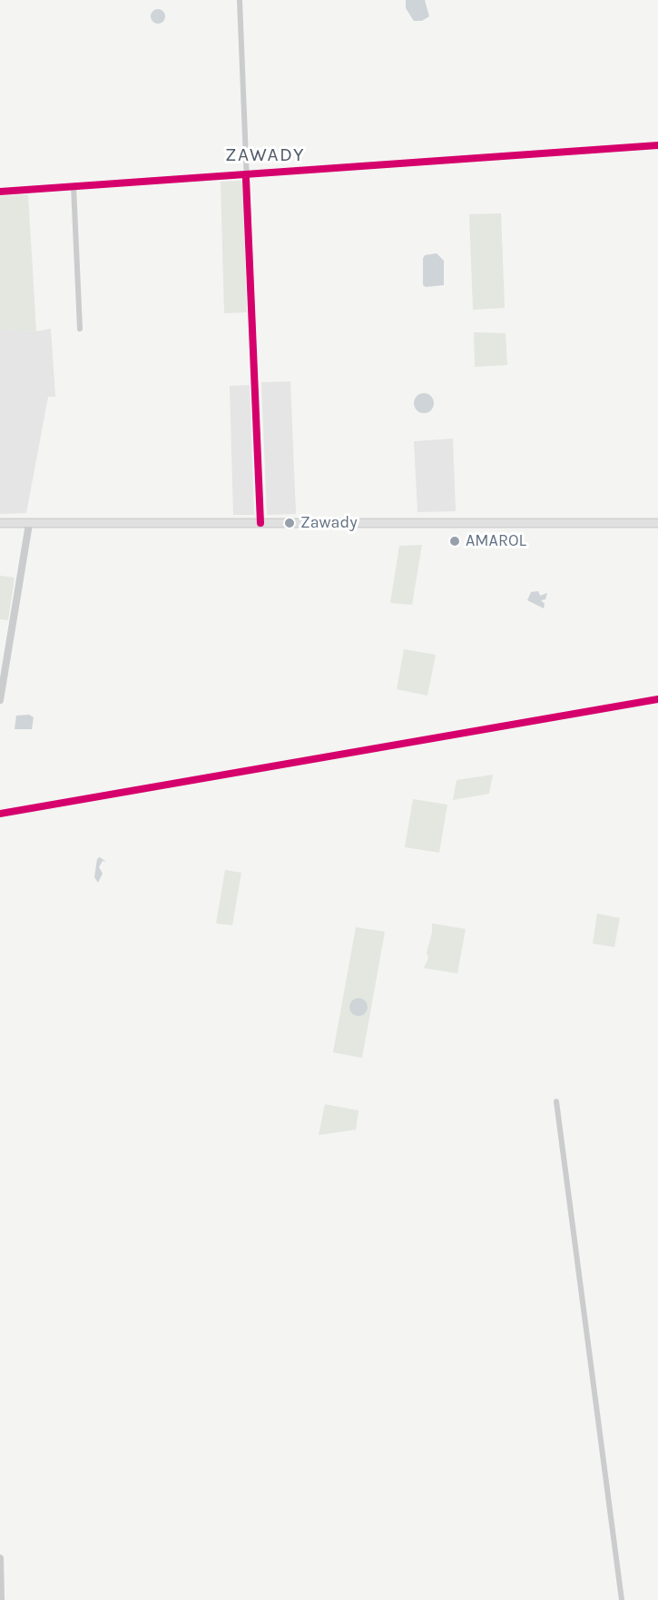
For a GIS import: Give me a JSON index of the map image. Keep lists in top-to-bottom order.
{
  "districts": ["ZAWADY"],
  "places": ["Zawady", "AMAROL"]
}
